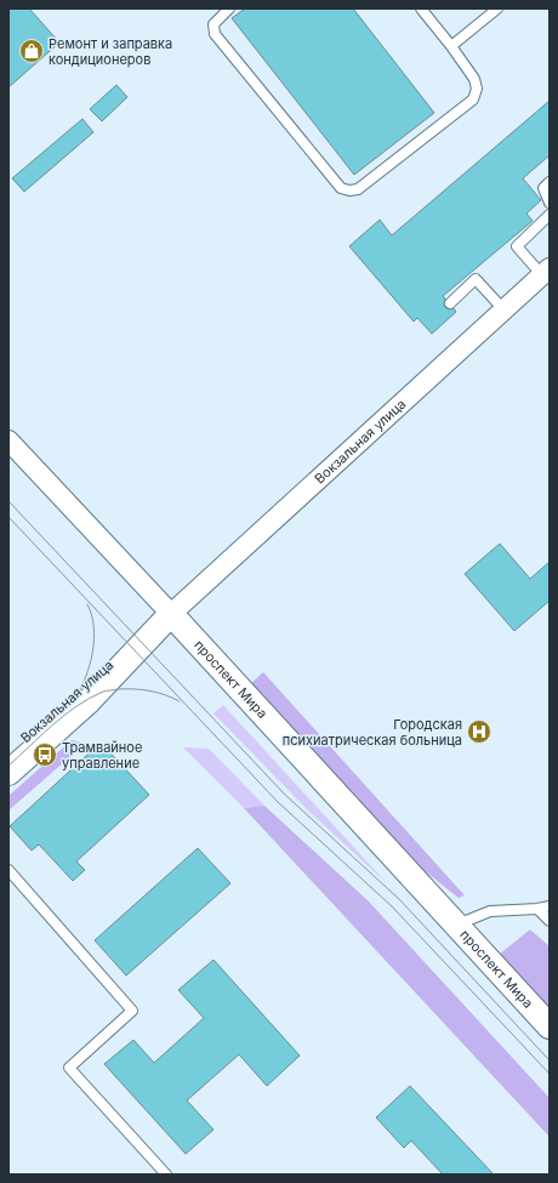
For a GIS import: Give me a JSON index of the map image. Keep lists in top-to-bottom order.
{
  "streets": {
    "street": ["Вокзальная улица", "проспект Мира"]
  },
  "crossings": [
    ["Вокзальная улица", "проспект Мира"]
  ],
  "places": {
    "shop": ["Ремонт и заправка кондиционеров"],
    "hospital": ["Городская психиатрическая больница"],
    "bus stop": ["Трамвайное управление"]
  }
}
